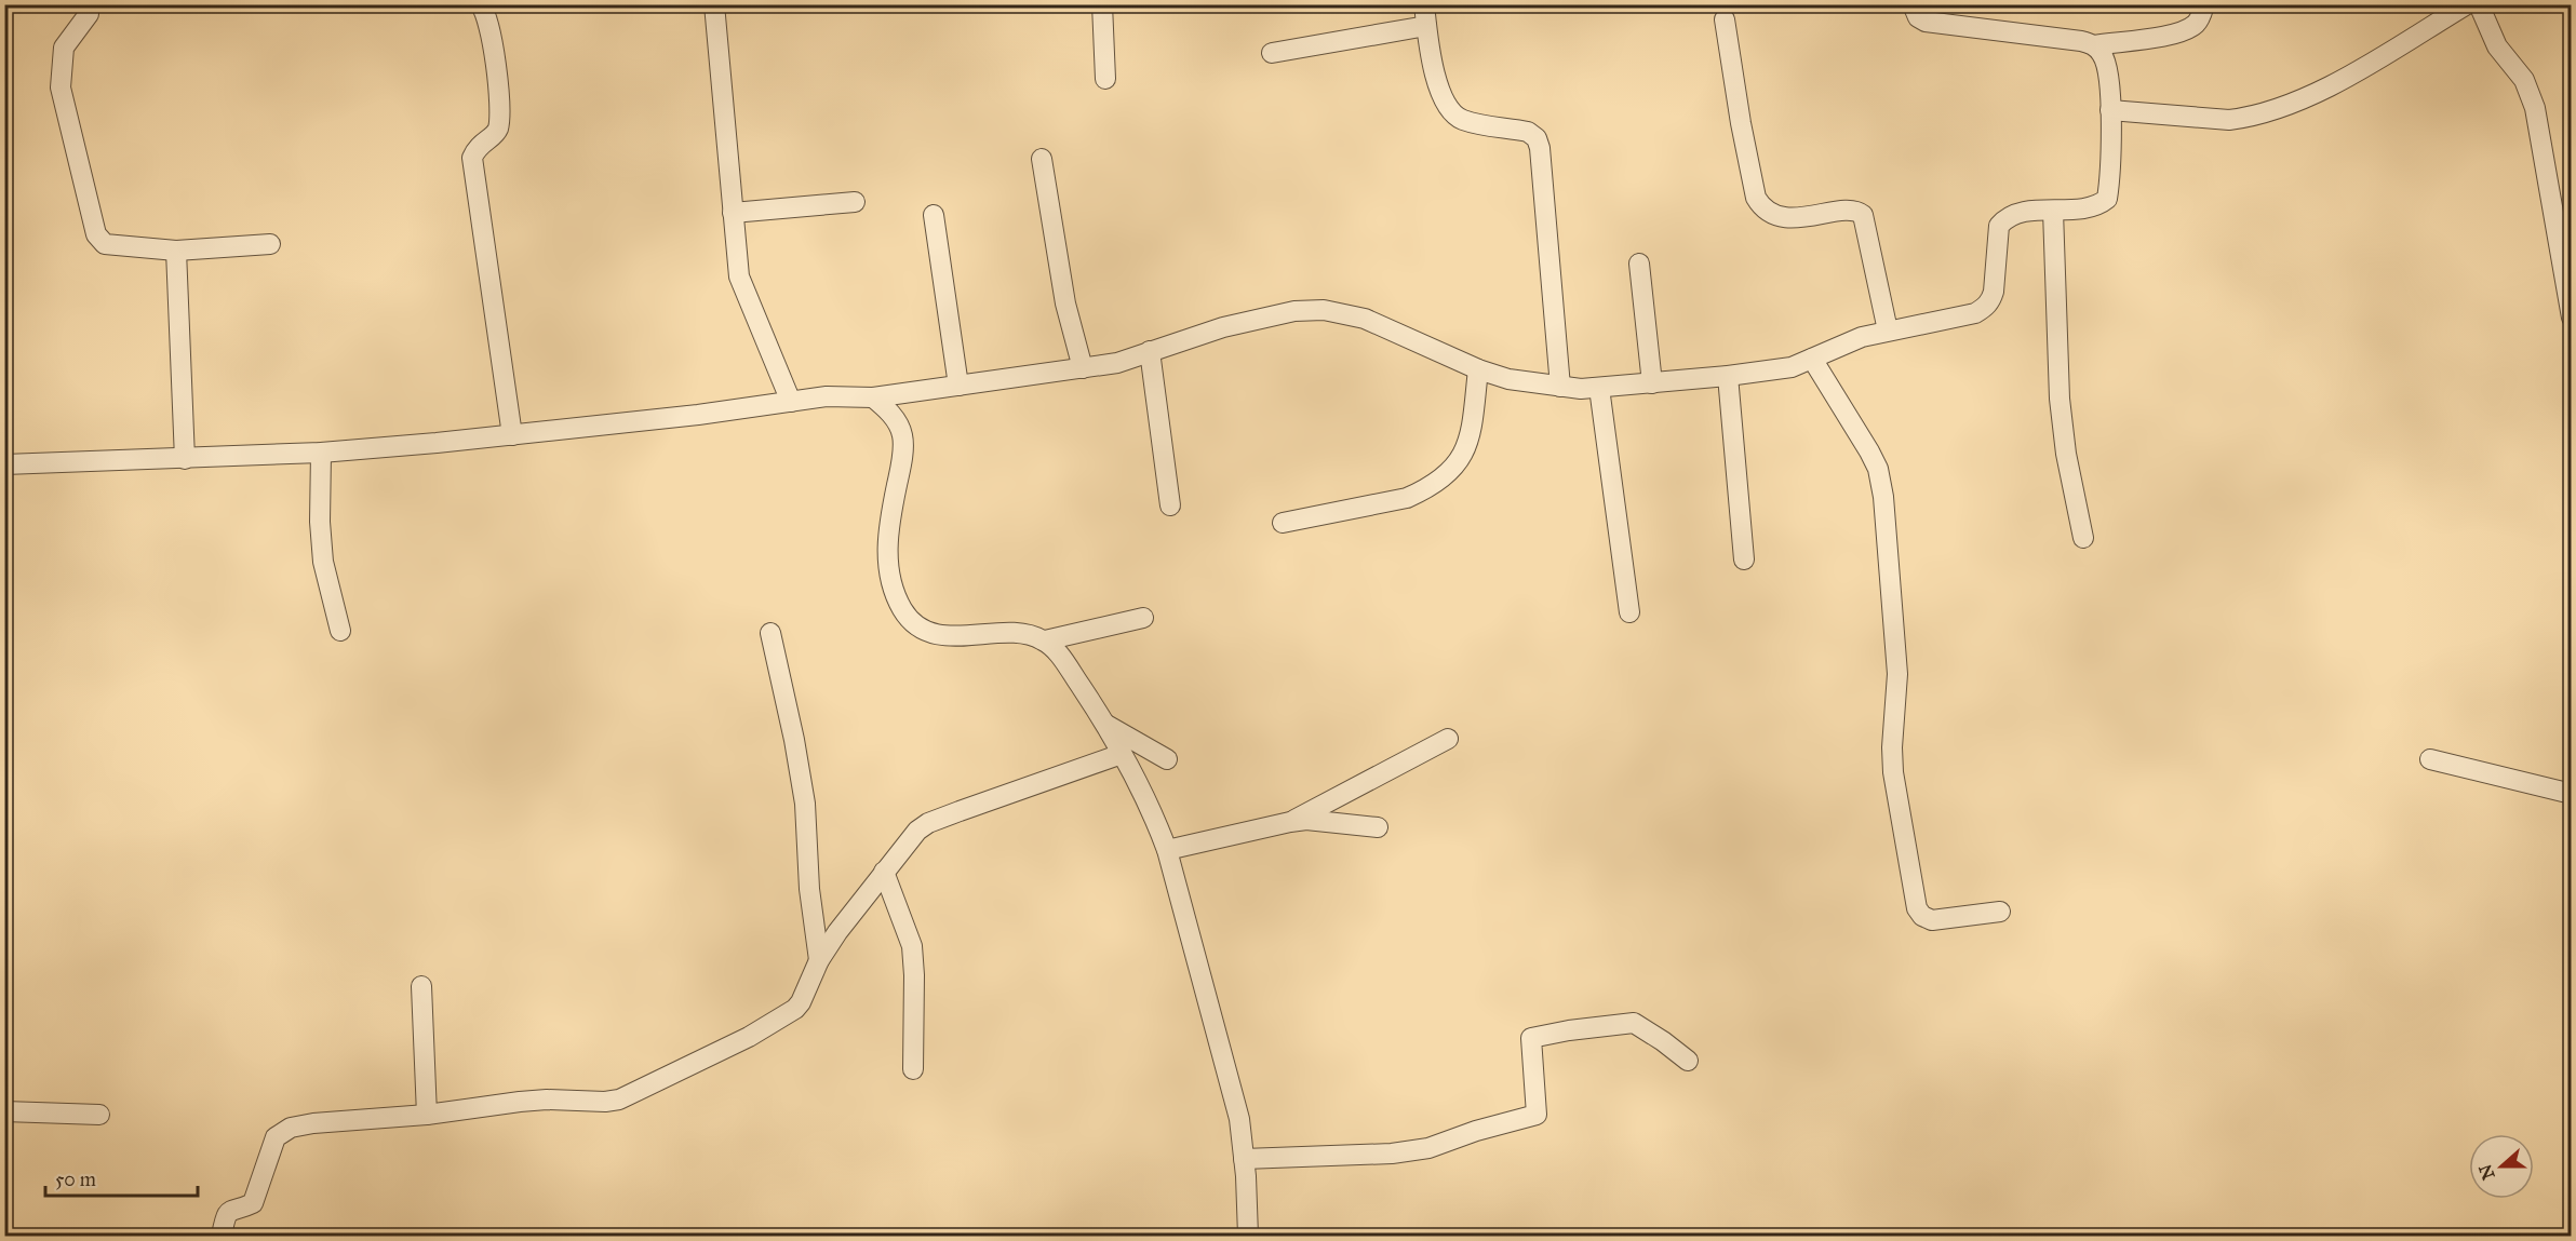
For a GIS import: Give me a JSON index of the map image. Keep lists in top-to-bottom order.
{
  "scale_bar": "50 m",
  "north": "left"
}
